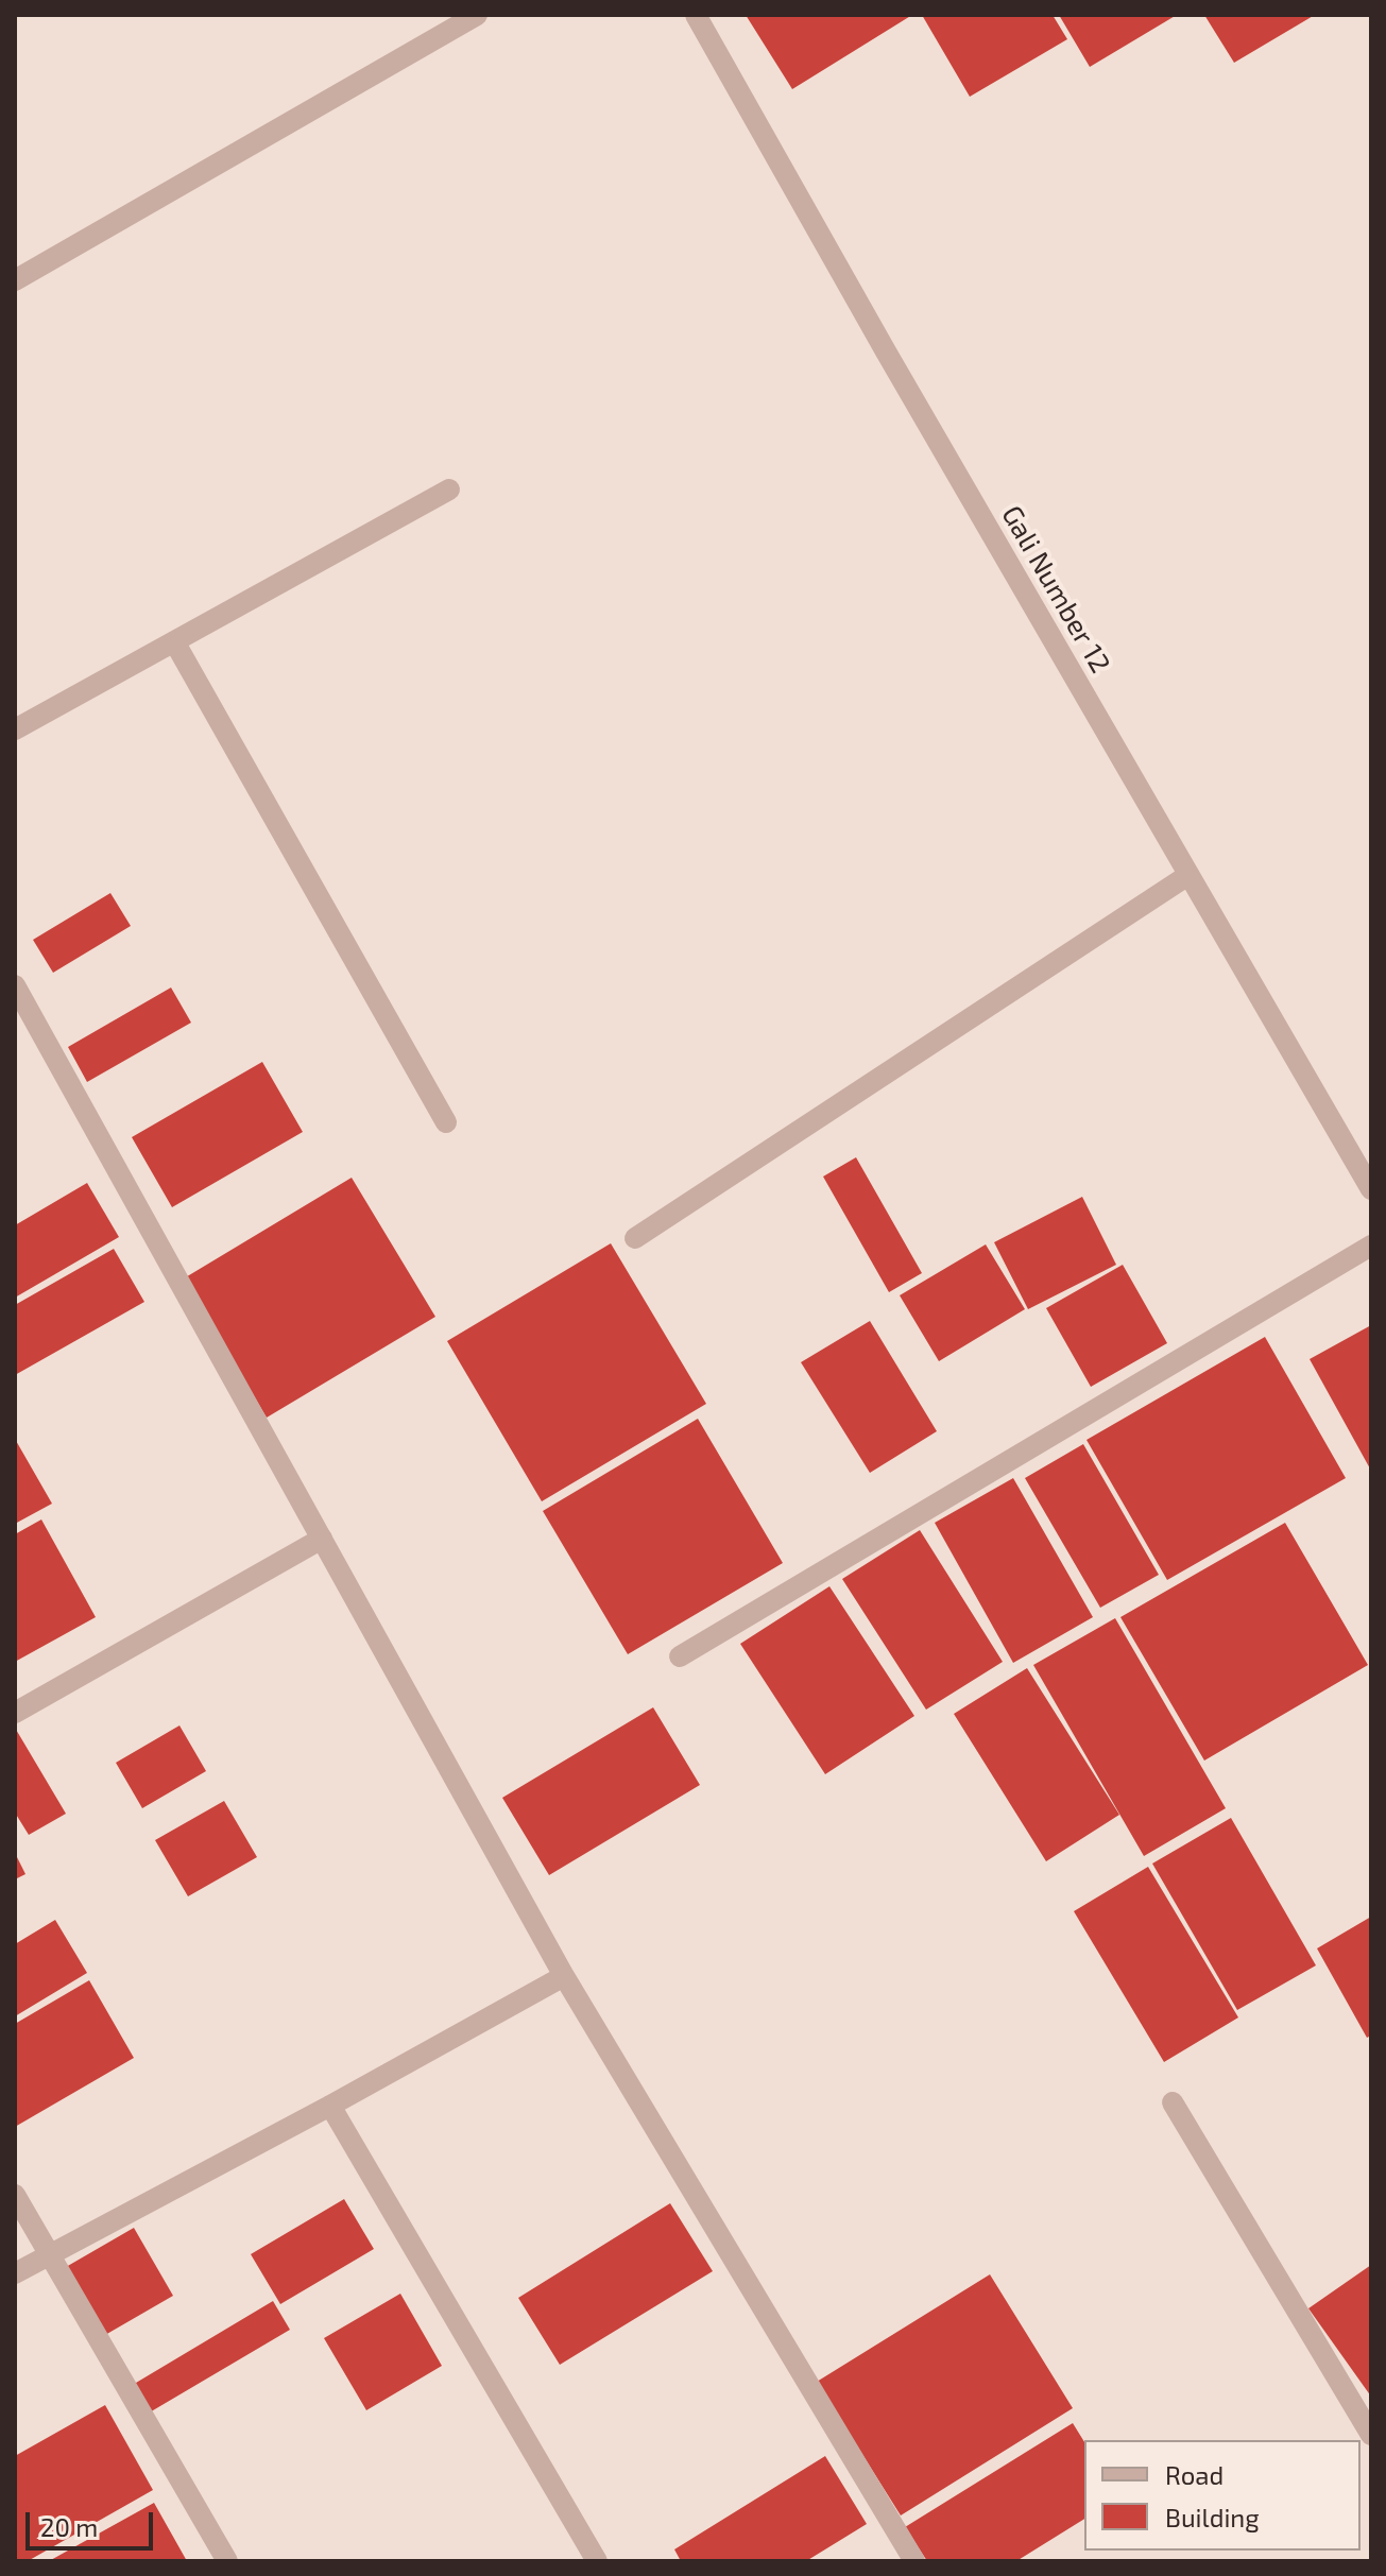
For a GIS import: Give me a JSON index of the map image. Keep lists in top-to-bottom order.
{
  "streets": {
    "street": ["Gali Number 12"]
  },
  "legend": ["Road", "Building"],
  "scale_bar": "20 m"
}
